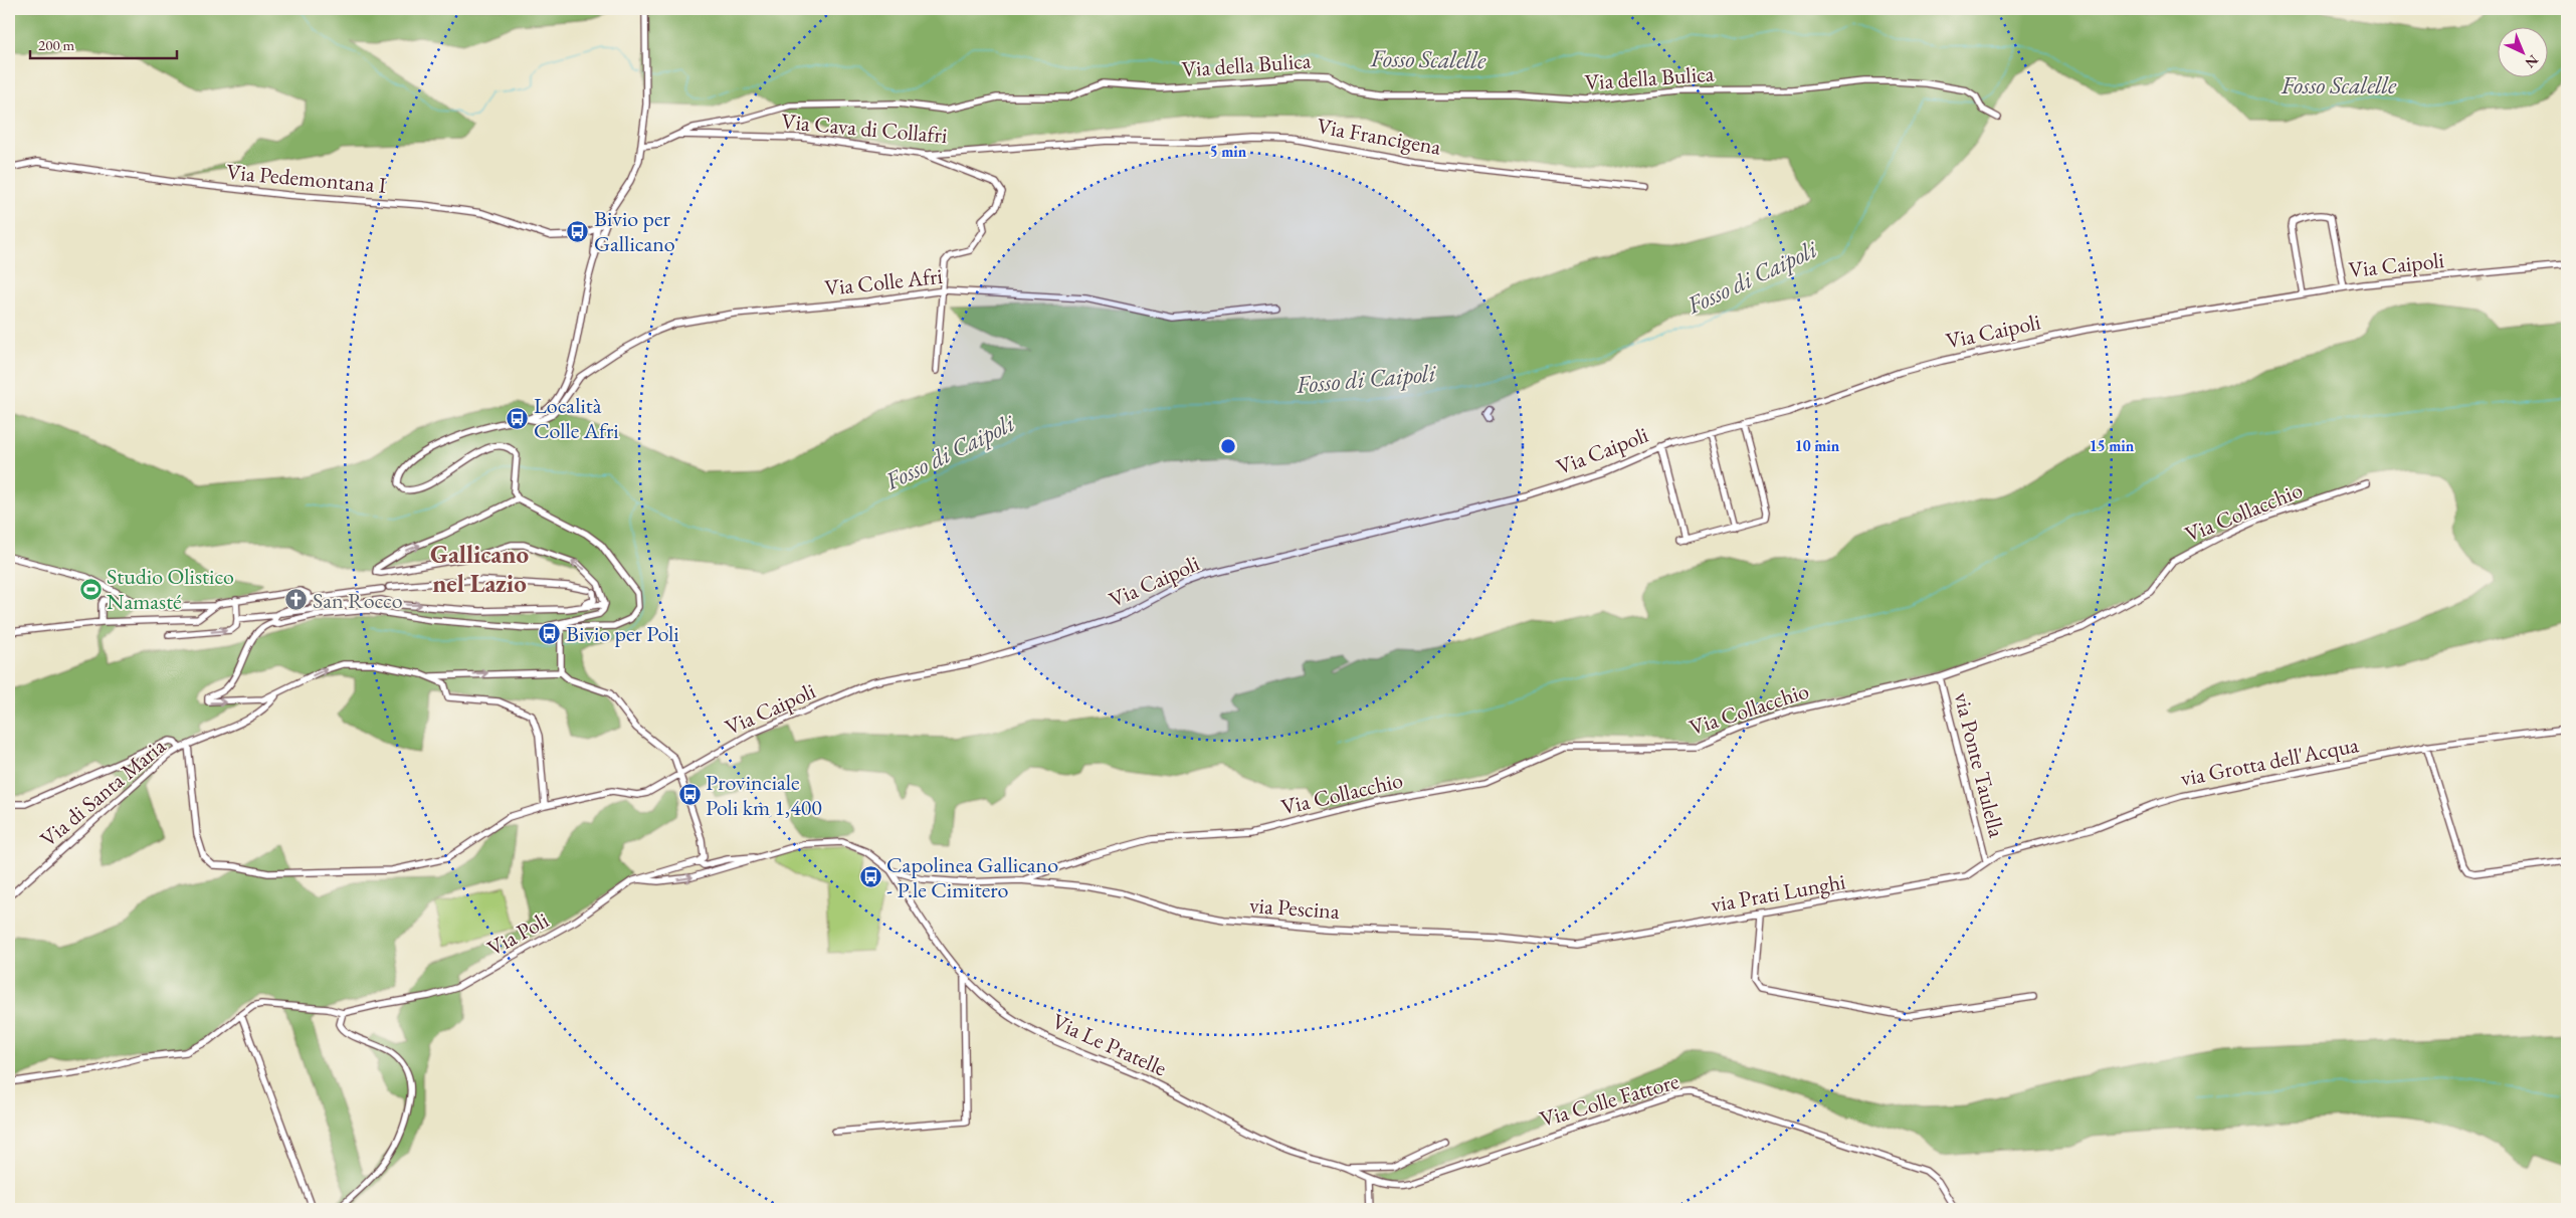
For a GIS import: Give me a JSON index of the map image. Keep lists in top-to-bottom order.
{
  "streets": {
    "street": [
      "Via della Bulica",
      "Via Cava di Collafri",
      "Via Francigena",
      "Via Pedemontana I",
      "Via Caipoli",
      "Via Colle Afri",
      "Via Collacchio",
      "via Grotta dell'Acqua",
      "via Ponte Taulella",
      "Via di Santa Maria",
      "via Prati Lunghi",
      "via Pescina",
      "Via Poli",
      "Via Le Pratelle",
      "Via Colle Fattore"
    ]
  },
  "crossings": [
    ["Via della Bulica", "Via Cava di Collafri"],
    ["Via Cava di Collafri", "Via Francigena"],
    ["Via Caipoli", "Via di Santa Maria"],
    ["Via Collacchio", "via Ponte Taulella"],
    ["Via Collacchio", "via Pescina"],
    ["via Grotta dell'Acqua", "via Ponte Taulella"],
    ["via Grotta dell'Acqua", "via Prati Lunghi"],
    ["via Ponte Taulella", "via Prati Lunghi"],
    ["via Prati Lunghi", "via Pescina"],
    ["Via Le Pratelle", "Via Colle Fattore"]
  ],
  "districts": ["Gallicano nel Lazio"],
  "water": ["Fosso Scalelle", "Fosso di Caipoli"],
  "places": {
    "bus stop": [
      "Bivio per Gallicano",
      "Località Colle Afri",
      "Bivio per Poli",
      "Provinciale Poli km 1,400",
      "Capolinea Gallicano - P.le Cimitero"
    ],
    "sports": ["Studio Olistico Namasté"],
    "church": ["San Rocco"]
  },
  "scale_bar": "200 m",
  "north": "bottom right",
  "rings": ["5 min", "10 min", "15 min"]
}
